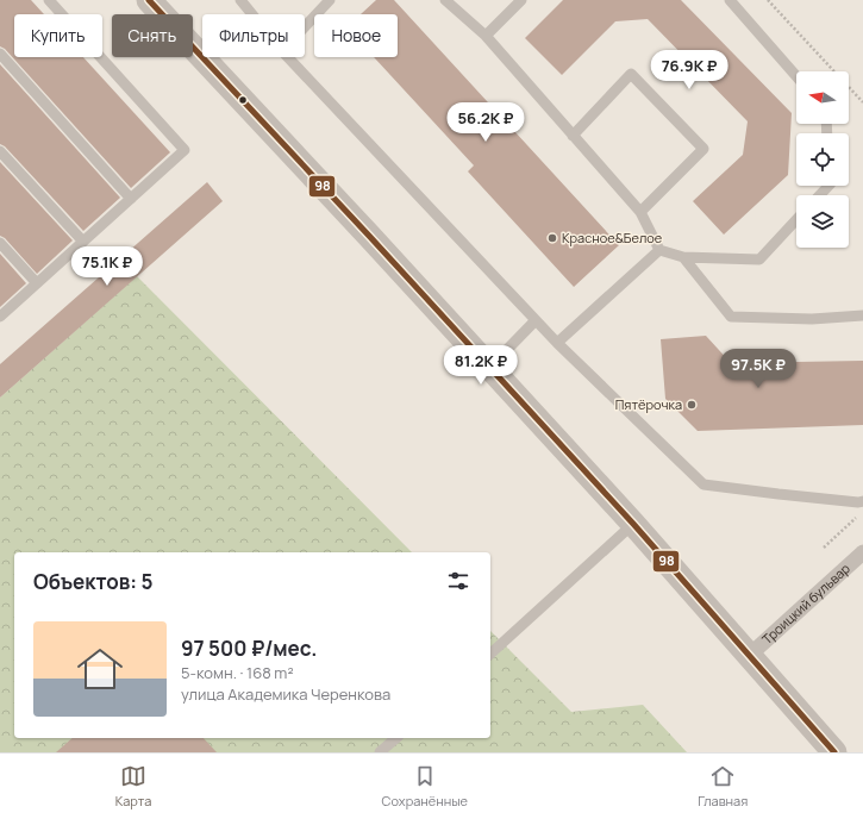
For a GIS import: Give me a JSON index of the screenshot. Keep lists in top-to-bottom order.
{
  "streets": {
    "street": ["Троицкий бульвар"]
  },
  "places": ["Красное&Белое", "Пятёрочка"],
  "lines": ["transit line 98"],
  "north": "left",
  "page": {
    "chip": [
      "Купить",
      "Снять",
      "Фильтры",
      "Новое"
    ],
    "price": [
      "76.9K ₽",
      "56.2K ₽",
      "75.1K ₽",
      "81.2K ₽",
      "97.5K ₽"
    ],
    "heading": "Объектов: 5",
    "list": [
      {
        "name": "97 500 ₽/мес.",
        "note": "5-комн. · 168 m² · улица Академика Черенкова"
      }
    ],
    "tabs": ["Карта", "Сохранённые", "Главная"]
  }
}
